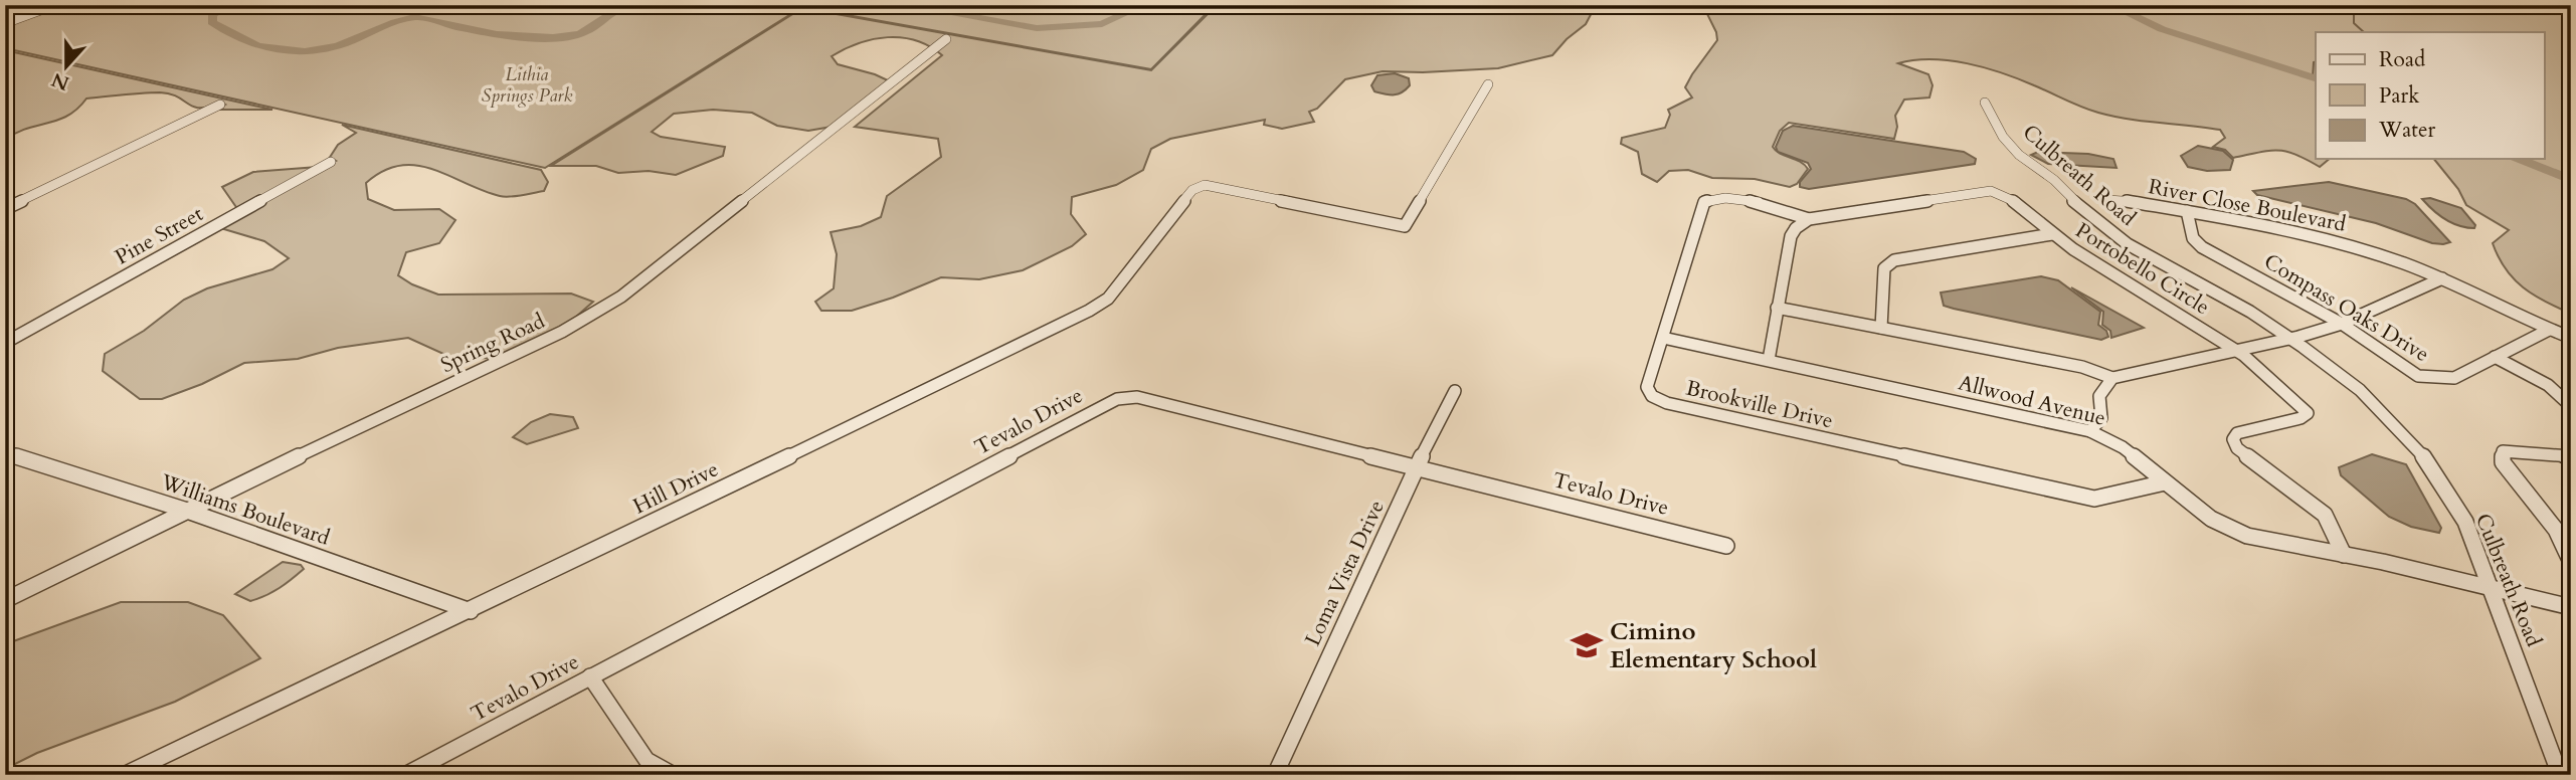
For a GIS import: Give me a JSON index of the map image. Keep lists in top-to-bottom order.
{
  "streets": {
    "street": [
      "Culbreath Road",
      "River Close Boulevard",
      "Pine Street",
      "Portobello Circle",
      "Compass Oaks Drive",
      "Spring Road",
      "Allwood Avenue",
      "Brookville Drive",
      "Tevalo Drive",
      "Hill Drive",
      "Williams Boulevard",
      "Loma Vista Drive"
    ]
  },
  "crossings": [
    ["Culbreath Road", "Allwood Avenue"],
    ["River Close Boulevard", "Compass Oaks Drive"],
    ["Portobello Circle", "Allwood Avenue"],
    ["Portobello Circle", "Brookville Drive"],
    ["Spring Road", "Williams Boulevard"],
    ["Allwood Avenue", "Brookville Drive"],
    ["Tevalo Drive", "Loma Vista Drive"],
    ["Hill Drive", "Williams Boulevard"]
  ],
  "parks": ["Lithia Springs Park"],
  "places": {
    "school or university": ["Cimino Elementary School"]
  },
  "legend": ["Road", "Park", "Water"],
  "north": "bottom"
}
